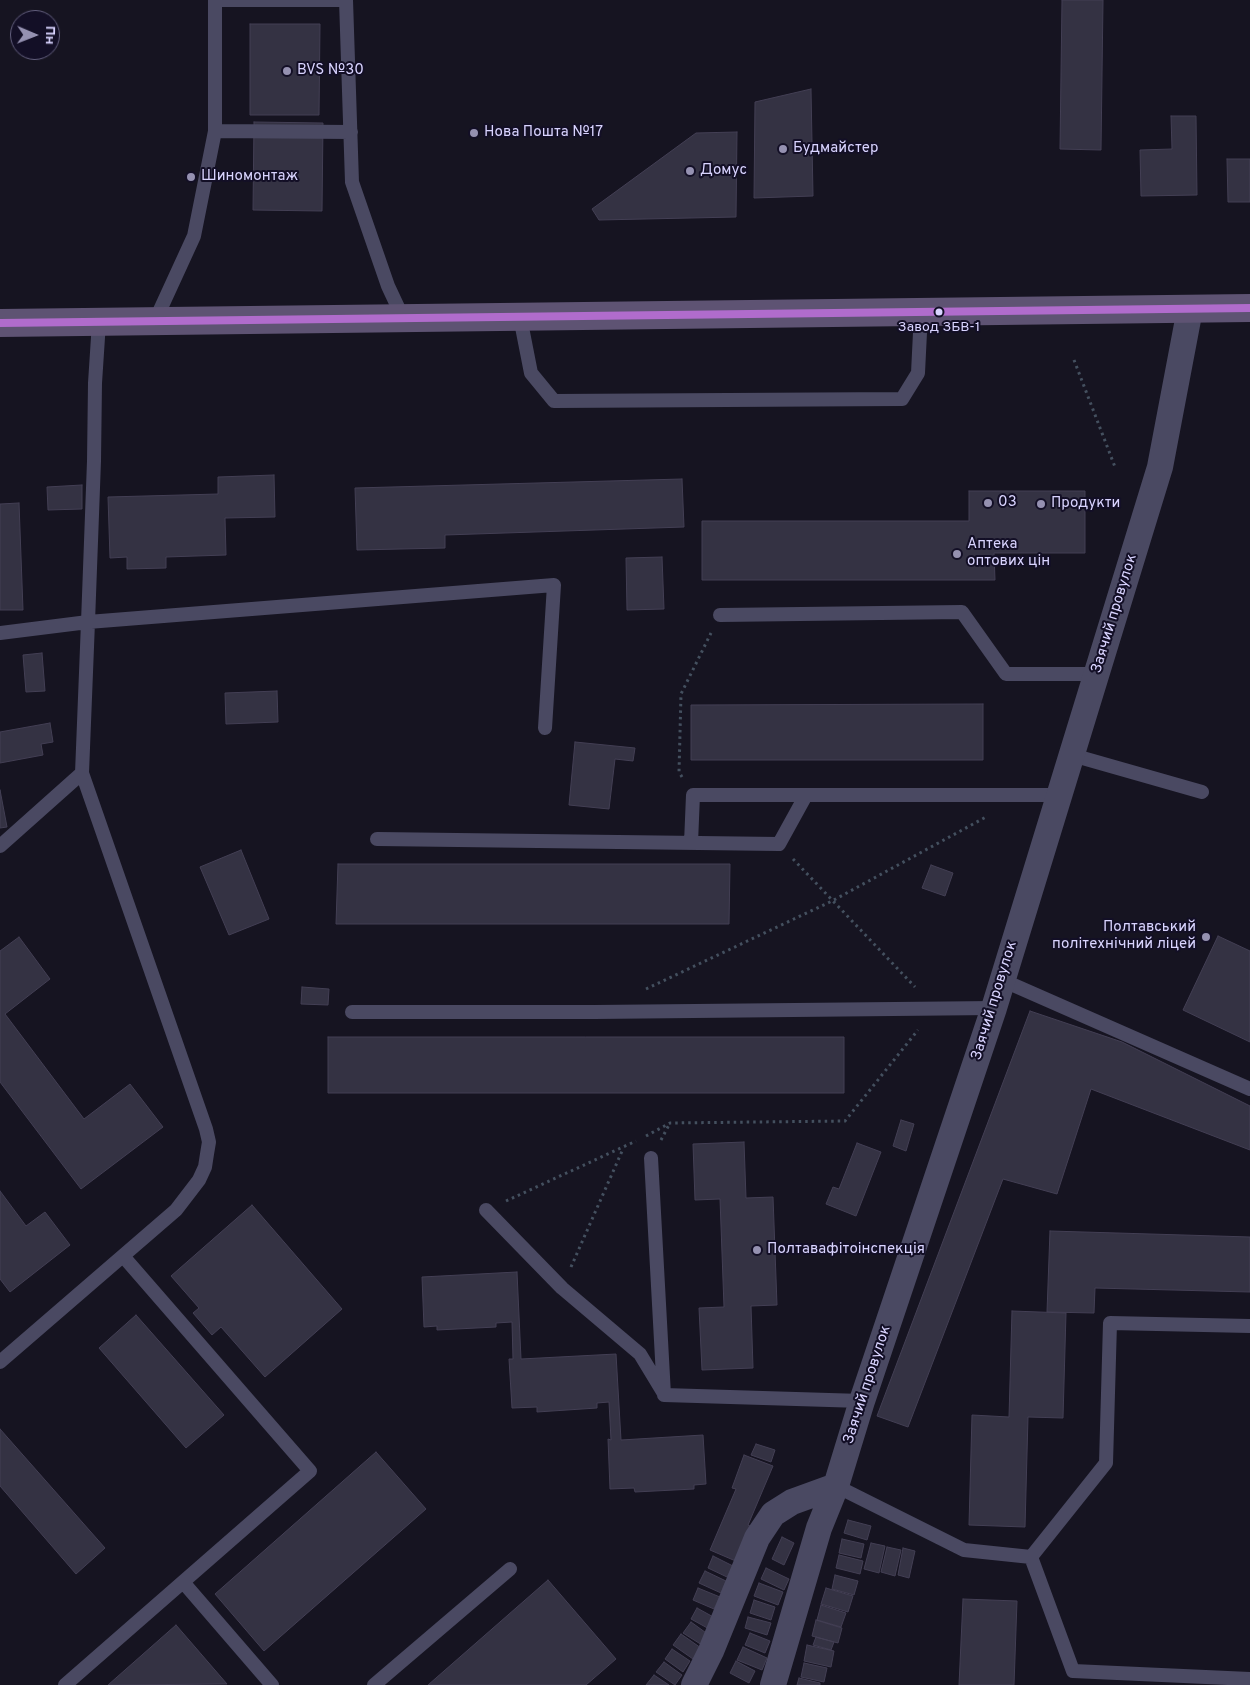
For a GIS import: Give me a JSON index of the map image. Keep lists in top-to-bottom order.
{
  "streets": {
    "street": ["Заячий провулок"]
  },
  "places": [
    "BVS №30",
    "Нова Пошта №17",
    "Будмайстер",
    "Домус",
    "Шиномонтаж",
    "Завод ЗБВ-1",
    "03",
    "Продукти",
    "Аптека оптових цін",
    "Полтавський політехнічний ліцей",
    "Полтавафітоінспекція"
  ],
  "north": "right"
}
